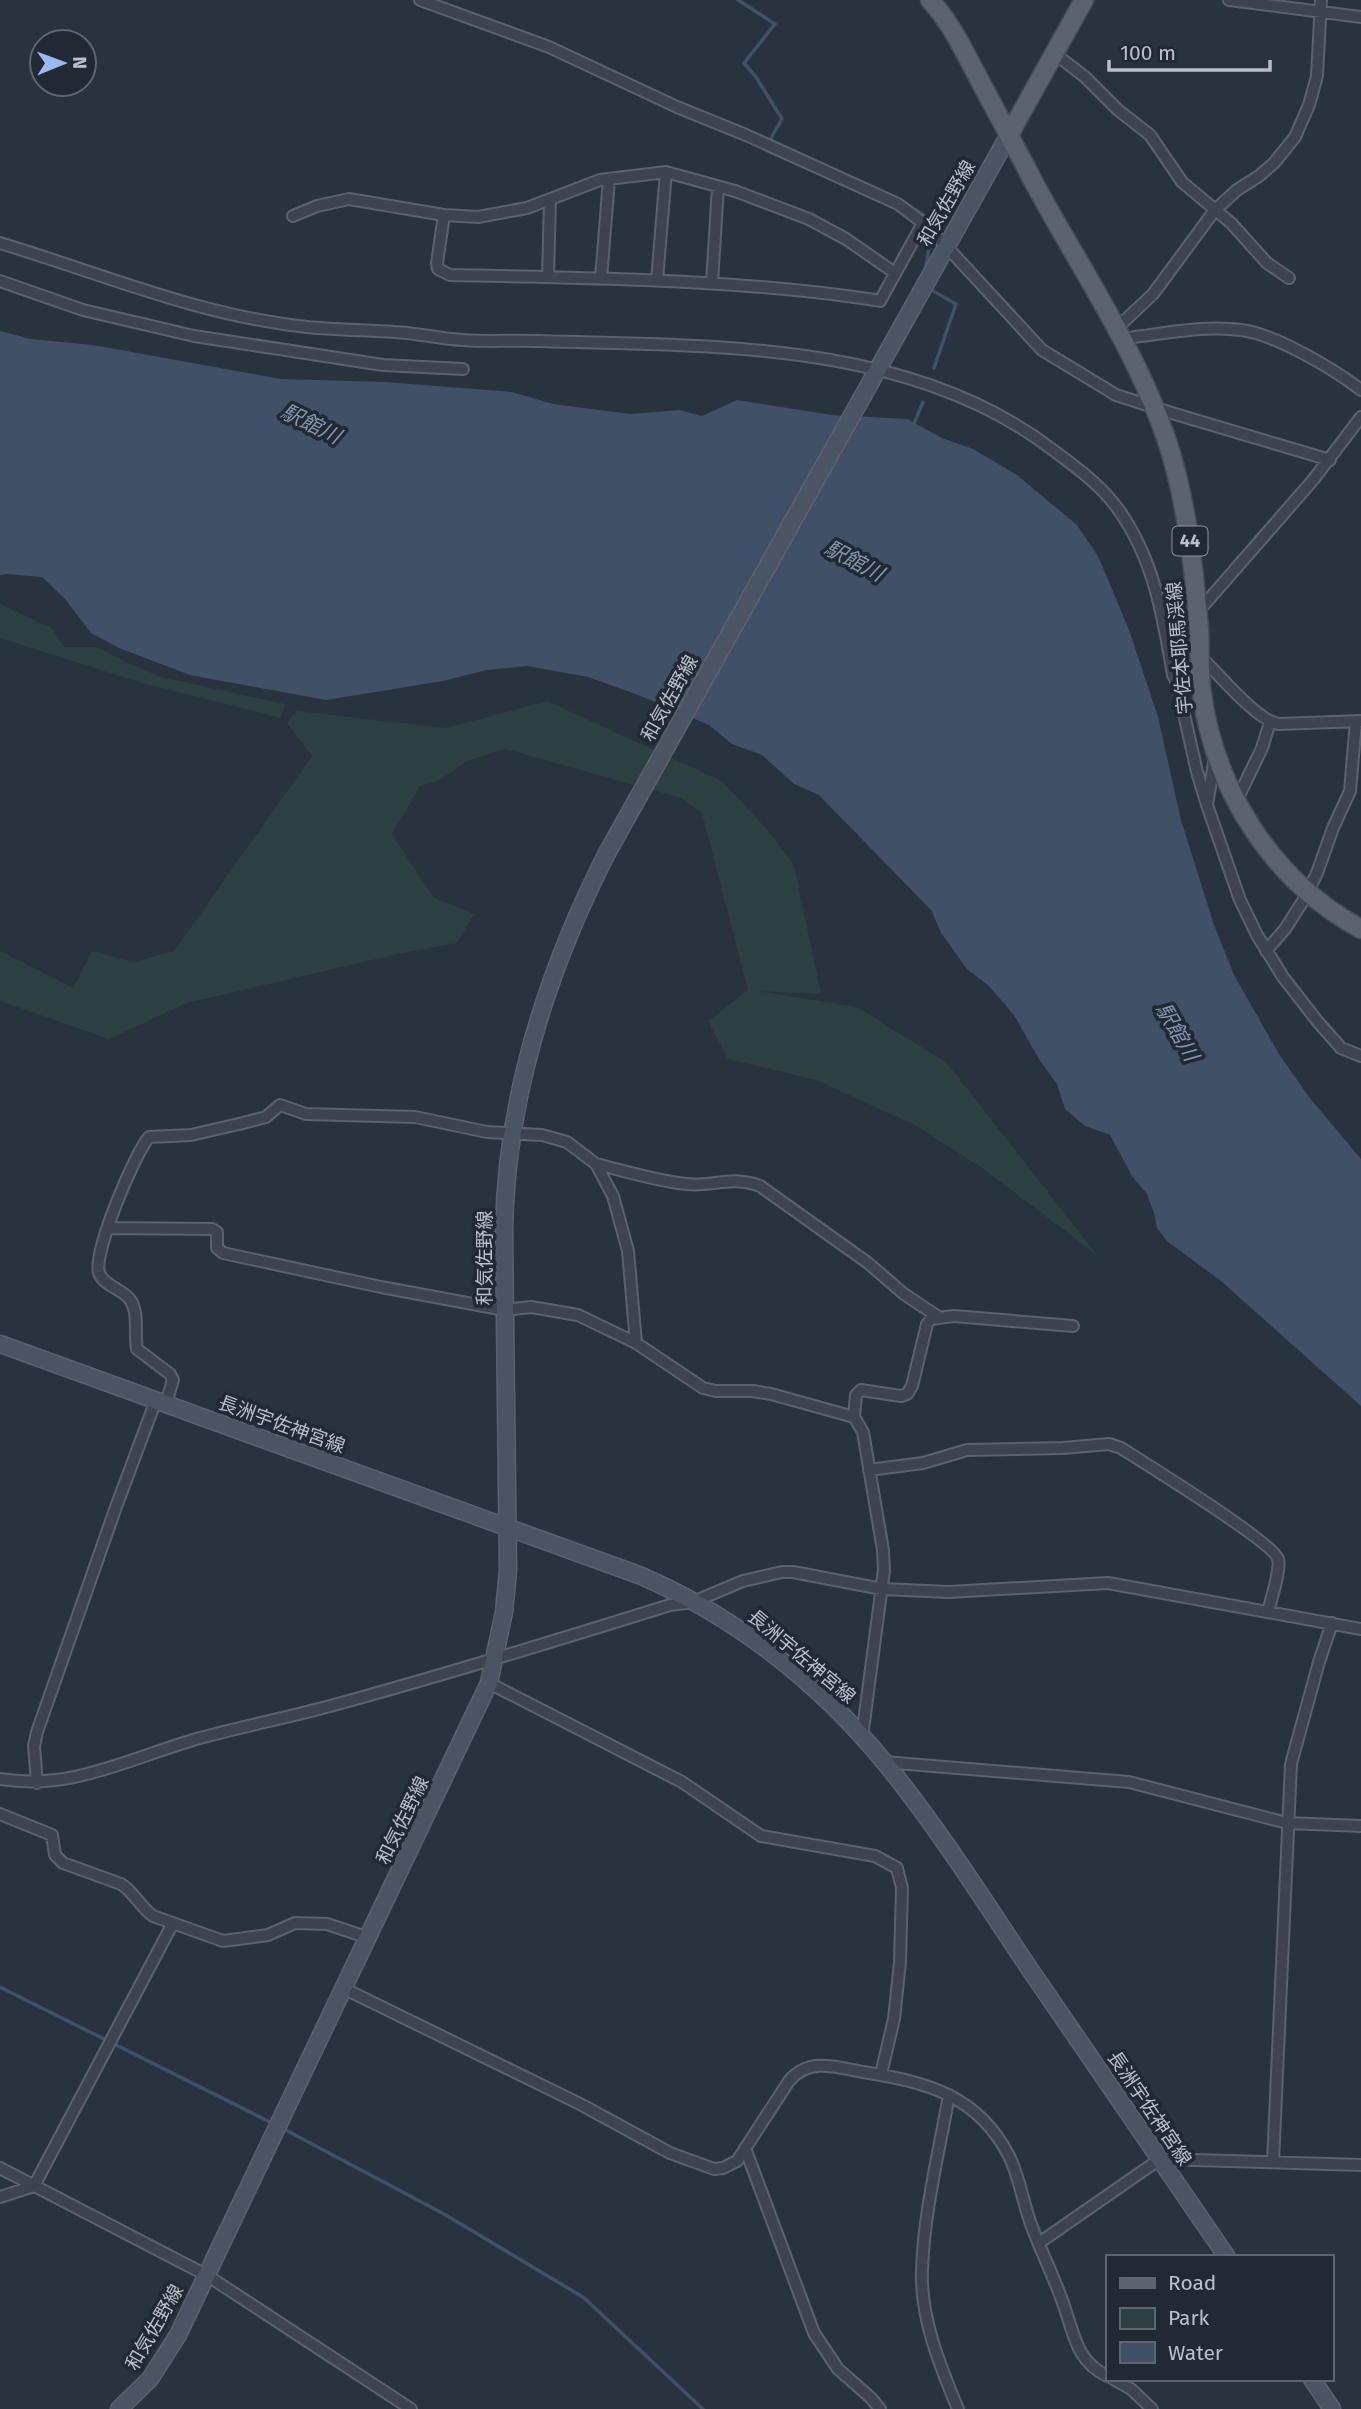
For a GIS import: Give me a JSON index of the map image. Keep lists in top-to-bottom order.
{
  "streets": {
    "main road": [
      "和気佐野線",
      "44",
      "宇佐本耶馬渓線",
      "長洲宇佐神宮線"
    ]
  },
  "crossings": [
    ["和気佐野線", "宇佐本耶馬渓線"],
    ["和気佐野線", "長洲宇佐神宮線"]
  ],
  "water": ["駅館川"],
  "legend": ["Road", "Park", "Water"],
  "scale_bar": "100 m",
  "north": "right"
}
